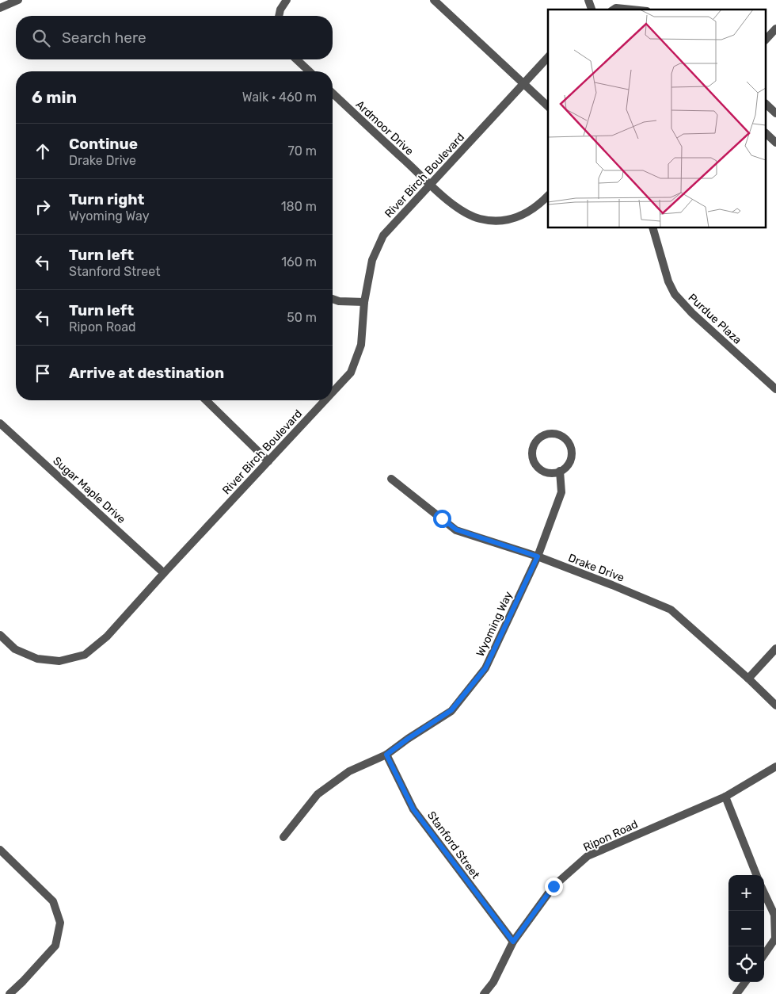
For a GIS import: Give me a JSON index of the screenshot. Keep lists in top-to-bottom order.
{
  "streets": {
    "street": [
      "Ardmoor Drive",
      "River Birch Boulevard",
      "Purdue Plaza",
      "Sugar Maple Drive",
      "Drake Drive",
      "Wyoming Way",
      "Ripon Road",
      "Stanford Street"
    ]
  },
  "crossings": [
    ["Ardmoor Drive", "River Birch Boulevard"],
    ["River Birch Boulevard", "Sugar Maple Drive"],
    ["Drake Drive", "Wyoming Way"],
    ["Wyoming Way", "Stanford Street"],
    ["Ripon Road", "Stanford Street"]
  ],
  "page": {
    "search": "Search here",
    "heading": ["6 min", "Walk · 460 m"],
    "list": [
      ["Continue", "Drake Drive", "70 m"],
      ["Turn right", "Wyoming Way", "180 m"],
      ["Turn left", "Stanford Street", "160 m"],
      ["Turn left", "Ripon Road", "50 m"],
      "Arrive at destination"
    ],
    "map_buttons": ["+", "−"]
  }
}
